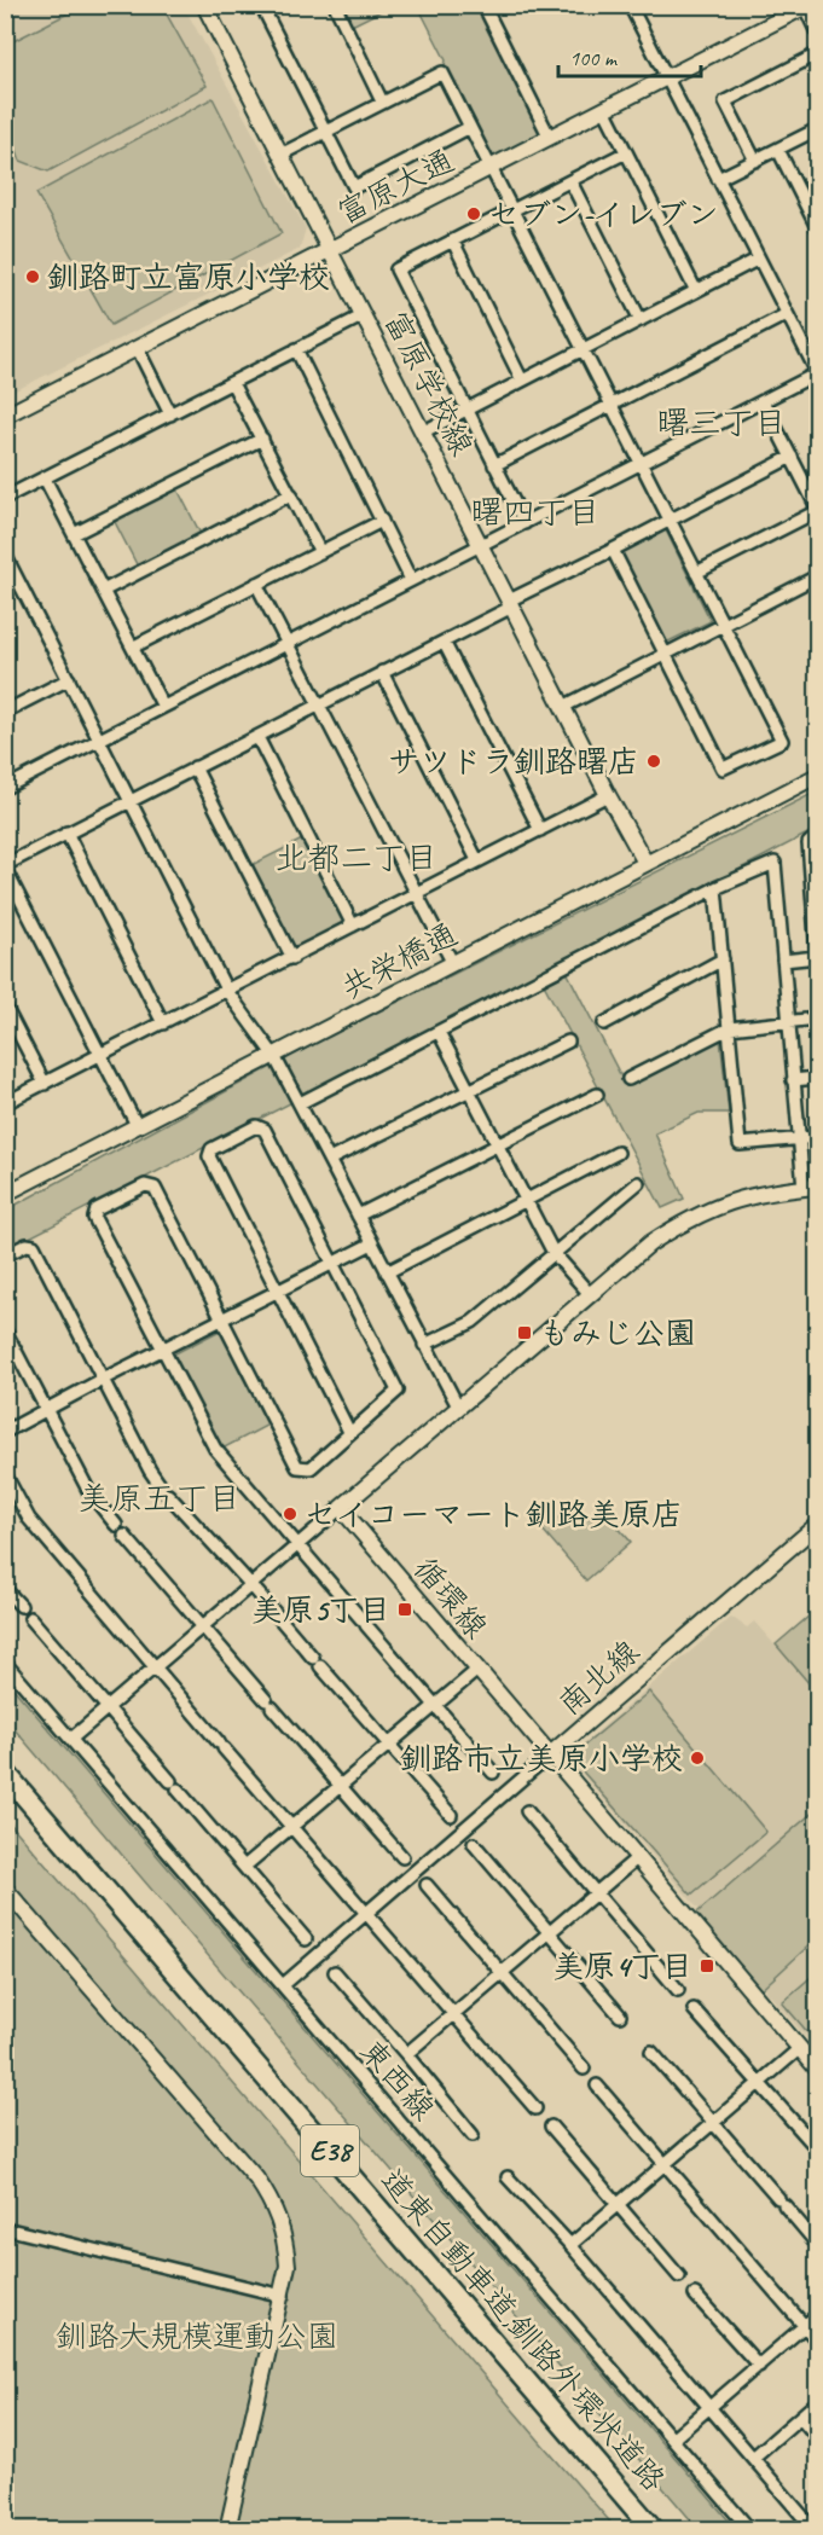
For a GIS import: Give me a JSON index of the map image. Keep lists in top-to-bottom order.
{
  "streets": {
    "highway": ["E38", "道東自動車道;釧路外環状道路"],
    "street": [
      "富原大通",
      "富原学校線",
      "共栄橋通",
      "循環線",
      "南北線",
      "東西線"
    ]
  },
  "crossings": [
    ["富原大通", "富原学校線"],
    ["富原学校線", "共栄橋通"],
    ["循環線", "南北線"],
    ["南北線", "東西線"]
  ],
  "districts": [
    "曙三丁目",
    "曙四丁目",
    "北都二丁目",
    "美原五丁目"
  ],
  "parks": ["釧路大規模運動公園"],
  "places": {
    "other": [
      "セブン-イレブン",
      "釧路町立富原小学校",
      "サツドラ釧路曙店",
      "セイコーマート釧路美原店",
      "釧路市立美原小学校"
    ],
    "transit": ["もみじ公園", "美原5丁目", "美原4丁目"]
  },
  "scale_bar": "100 m"
}
